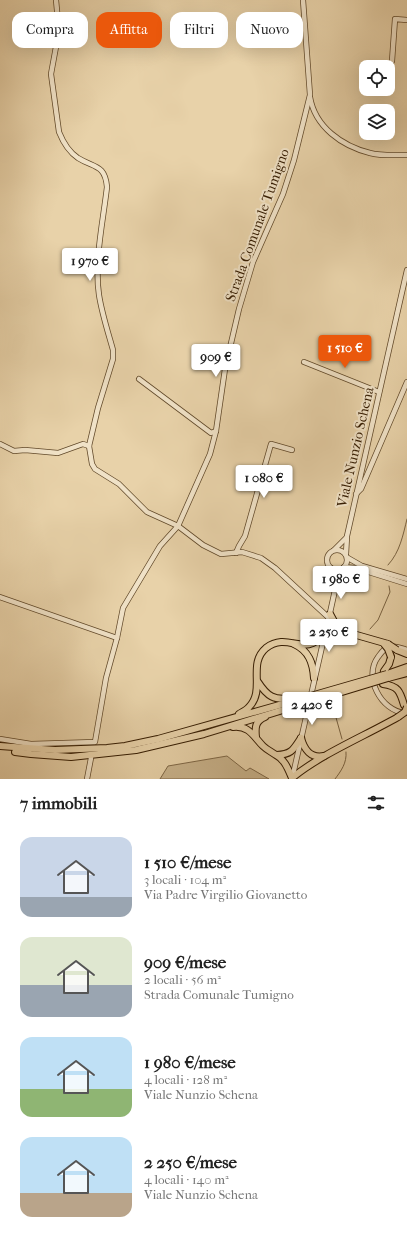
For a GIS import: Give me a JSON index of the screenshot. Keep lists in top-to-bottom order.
{
  "streets": {
    "street": ["Strada Comunale Tumigno", "Viale Nunzio Schena"]
  },
  "page": {
    "chip": [
      "Compra",
      "Affitta",
      "Filtri",
      "Nuovo"
    ],
    "price": [
      "1 970 €",
      "1 510 €",
      "909 €",
      "1 080 €",
      "1 980 €",
      "2 250 €",
      "2 420 €"
    ],
    "heading": "7 immobili",
    "list": [
      {
        "name": "1 510 €/mese",
        "note": "3 locali · 104 m² · Via Padre Virgilio Giovanetto"
      },
      {
        "name": "909 €/mese",
        "note": "2 locali · 56 m² · Strada Comunale Tumigno"
      },
      {
        "name": "1 980 €/mese",
        "note": "4 locali · 128 m² · Viale Nunzio Schena"
      },
      {
        "name": "2 250 €/mese",
        "note": "4 locali · 140 m² · Viale Nunzio Schena"
      }
    ]
  }
}
